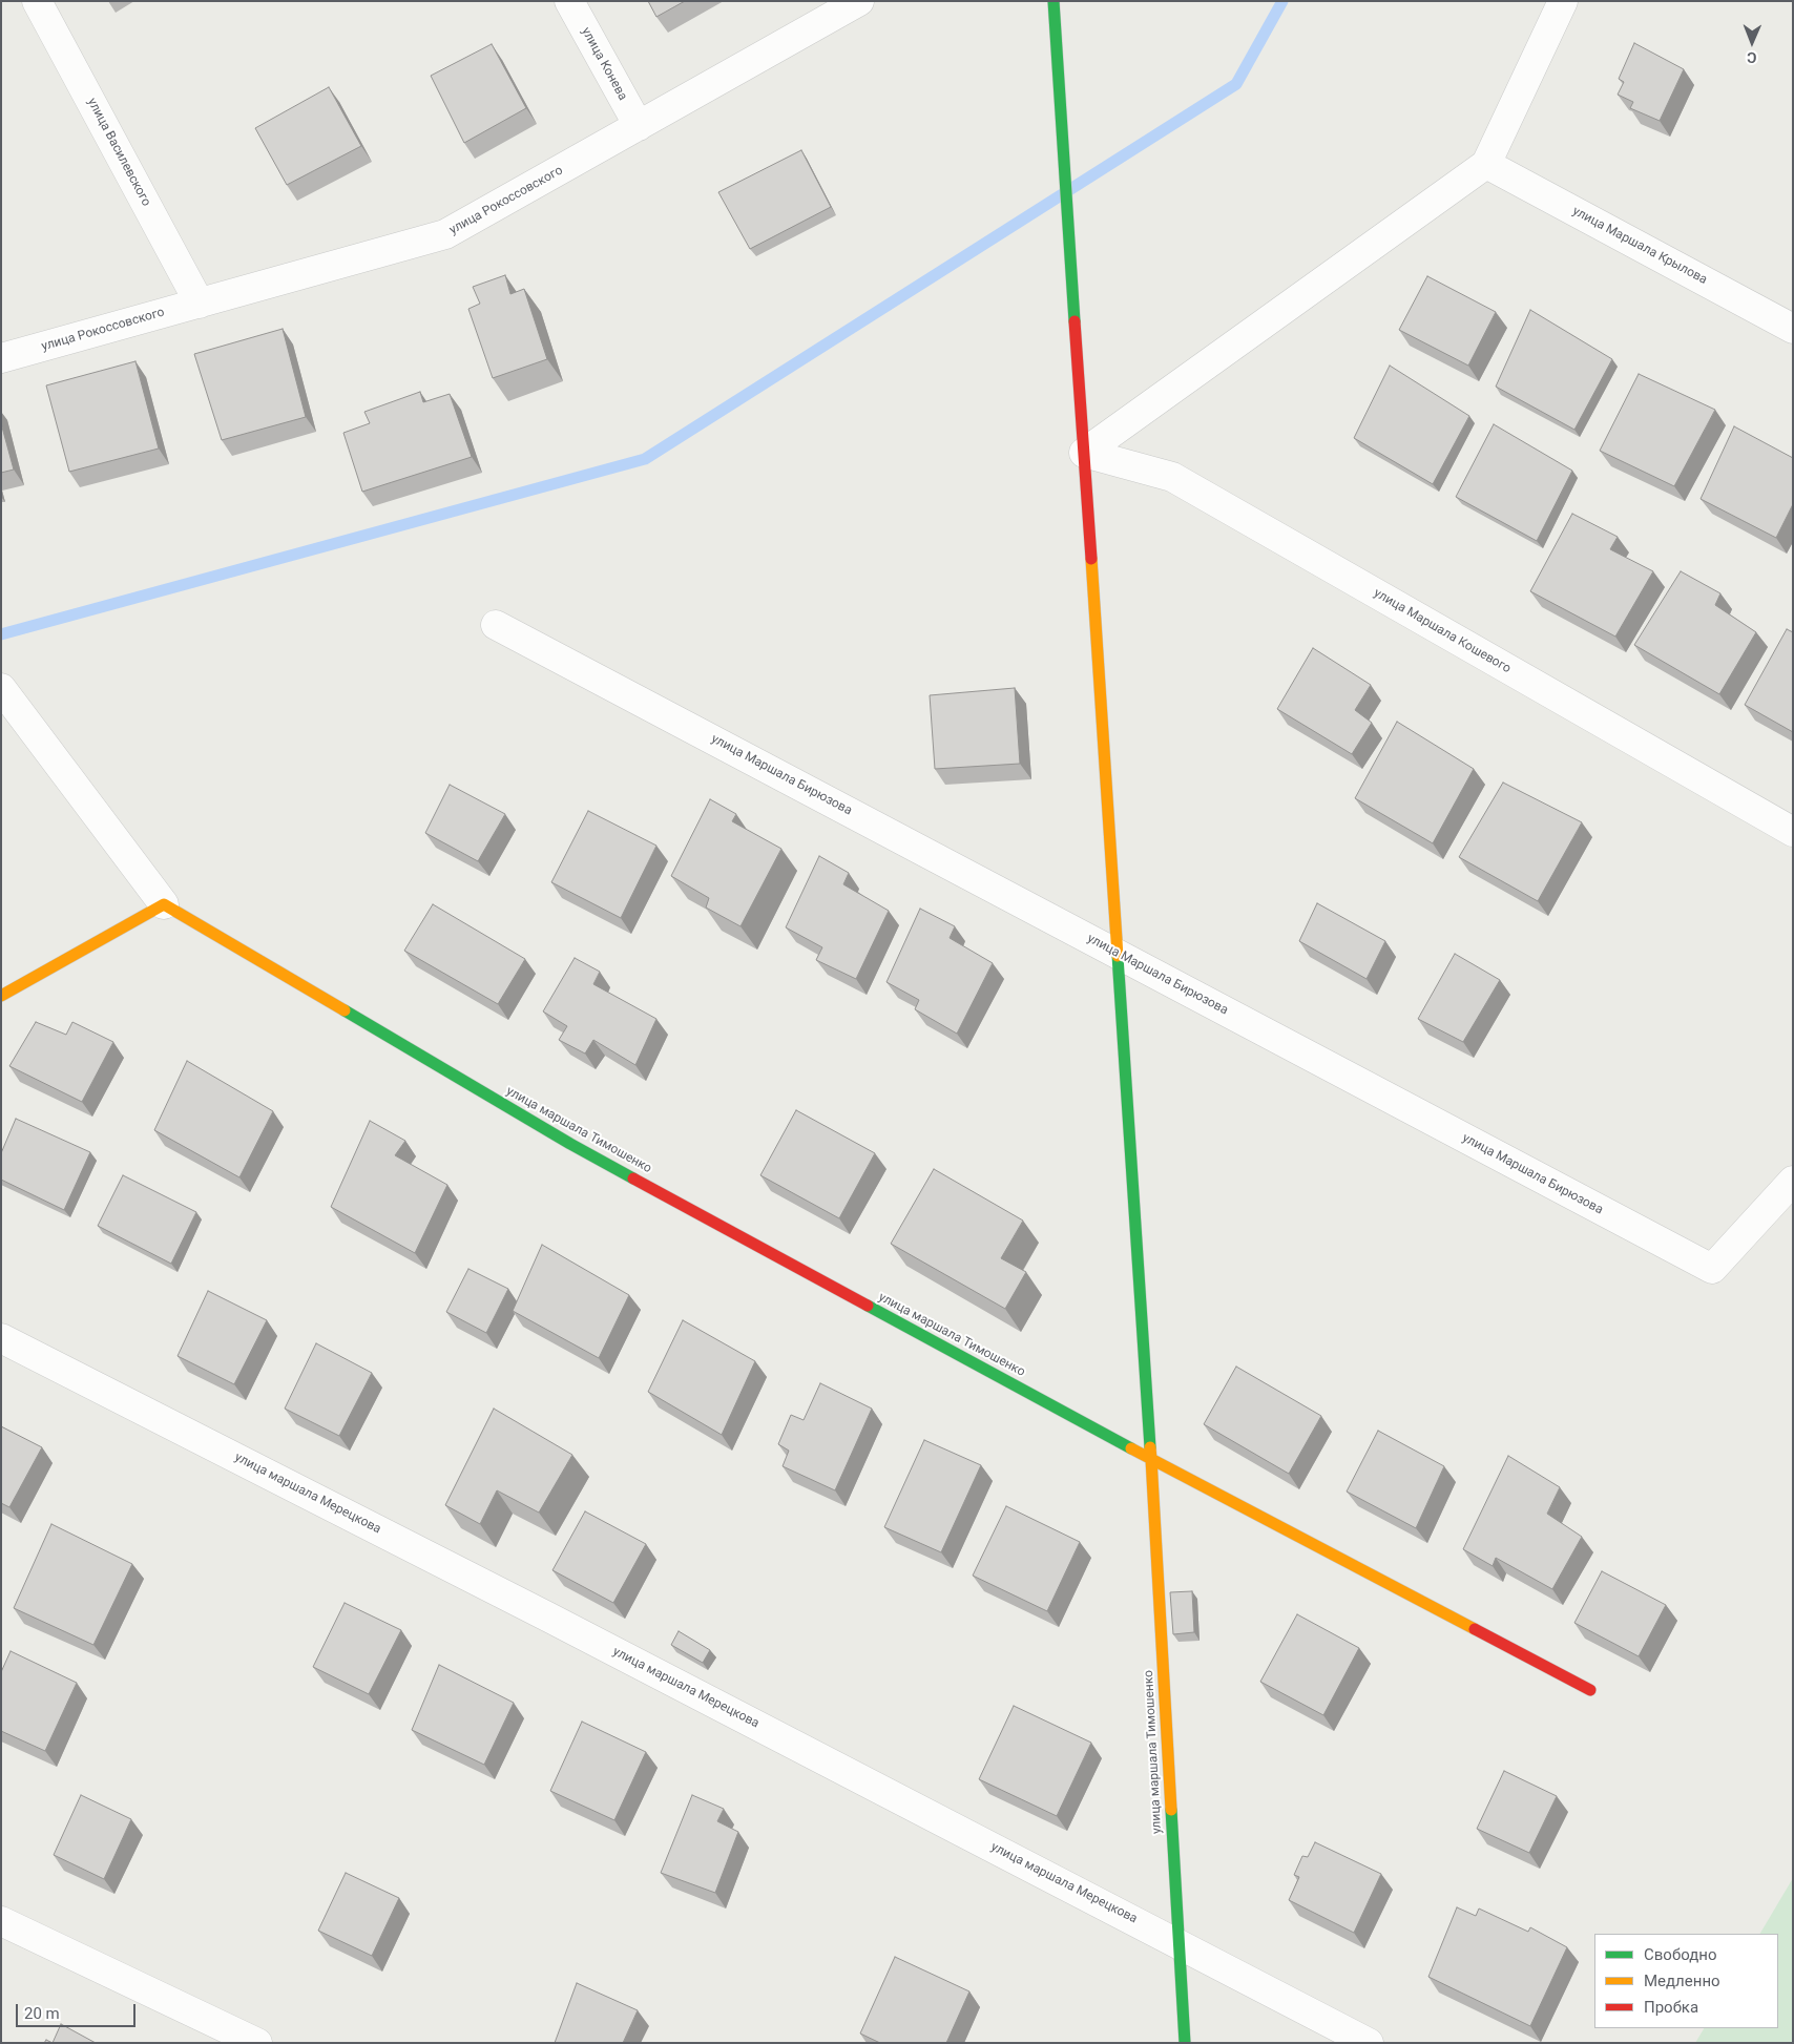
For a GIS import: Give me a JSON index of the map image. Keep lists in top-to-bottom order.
{
  "streets": {
    "street": [
      "улица Конева",
      "улица Василевского",
      "улица Рокоссовского",
      "улица Маршала Крылова",
      "улица Маршала Кошевого",
      "улица Маршала Бирюзова",
      "улица маршала Тимошенко",
      "улица маршала Мерецкова"
    ]
  },
  "crossings": [
    ["улица Конева", "улица Рокоссовского"],
    ["улица Василевского", "улица Рокоссовского"],
    ["улица маршала Тимошенко", "улица маршала Мерецкова"]
  ],
  "legend": ["Свободно", "Медленно", "Пробка"],
  "scale_bar": "20 m",
  "north": "bottom"
}
